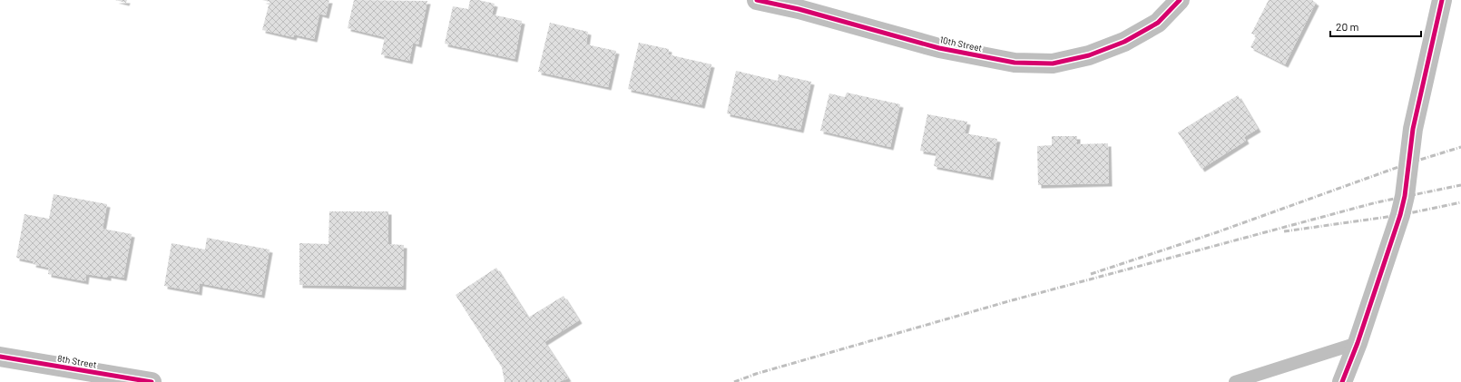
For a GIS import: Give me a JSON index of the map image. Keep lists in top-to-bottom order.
{
  "streets": {
    "street": ["10th Street", "8th Street"]
  },
  "scale_bar": "20 m"
}
